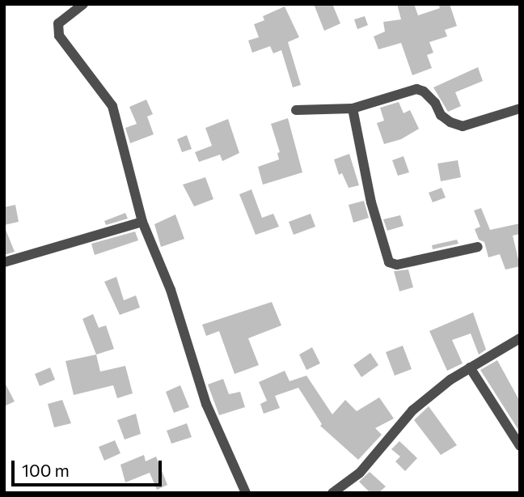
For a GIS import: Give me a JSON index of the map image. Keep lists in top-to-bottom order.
{
  "scale_bar": "100 m"
}
